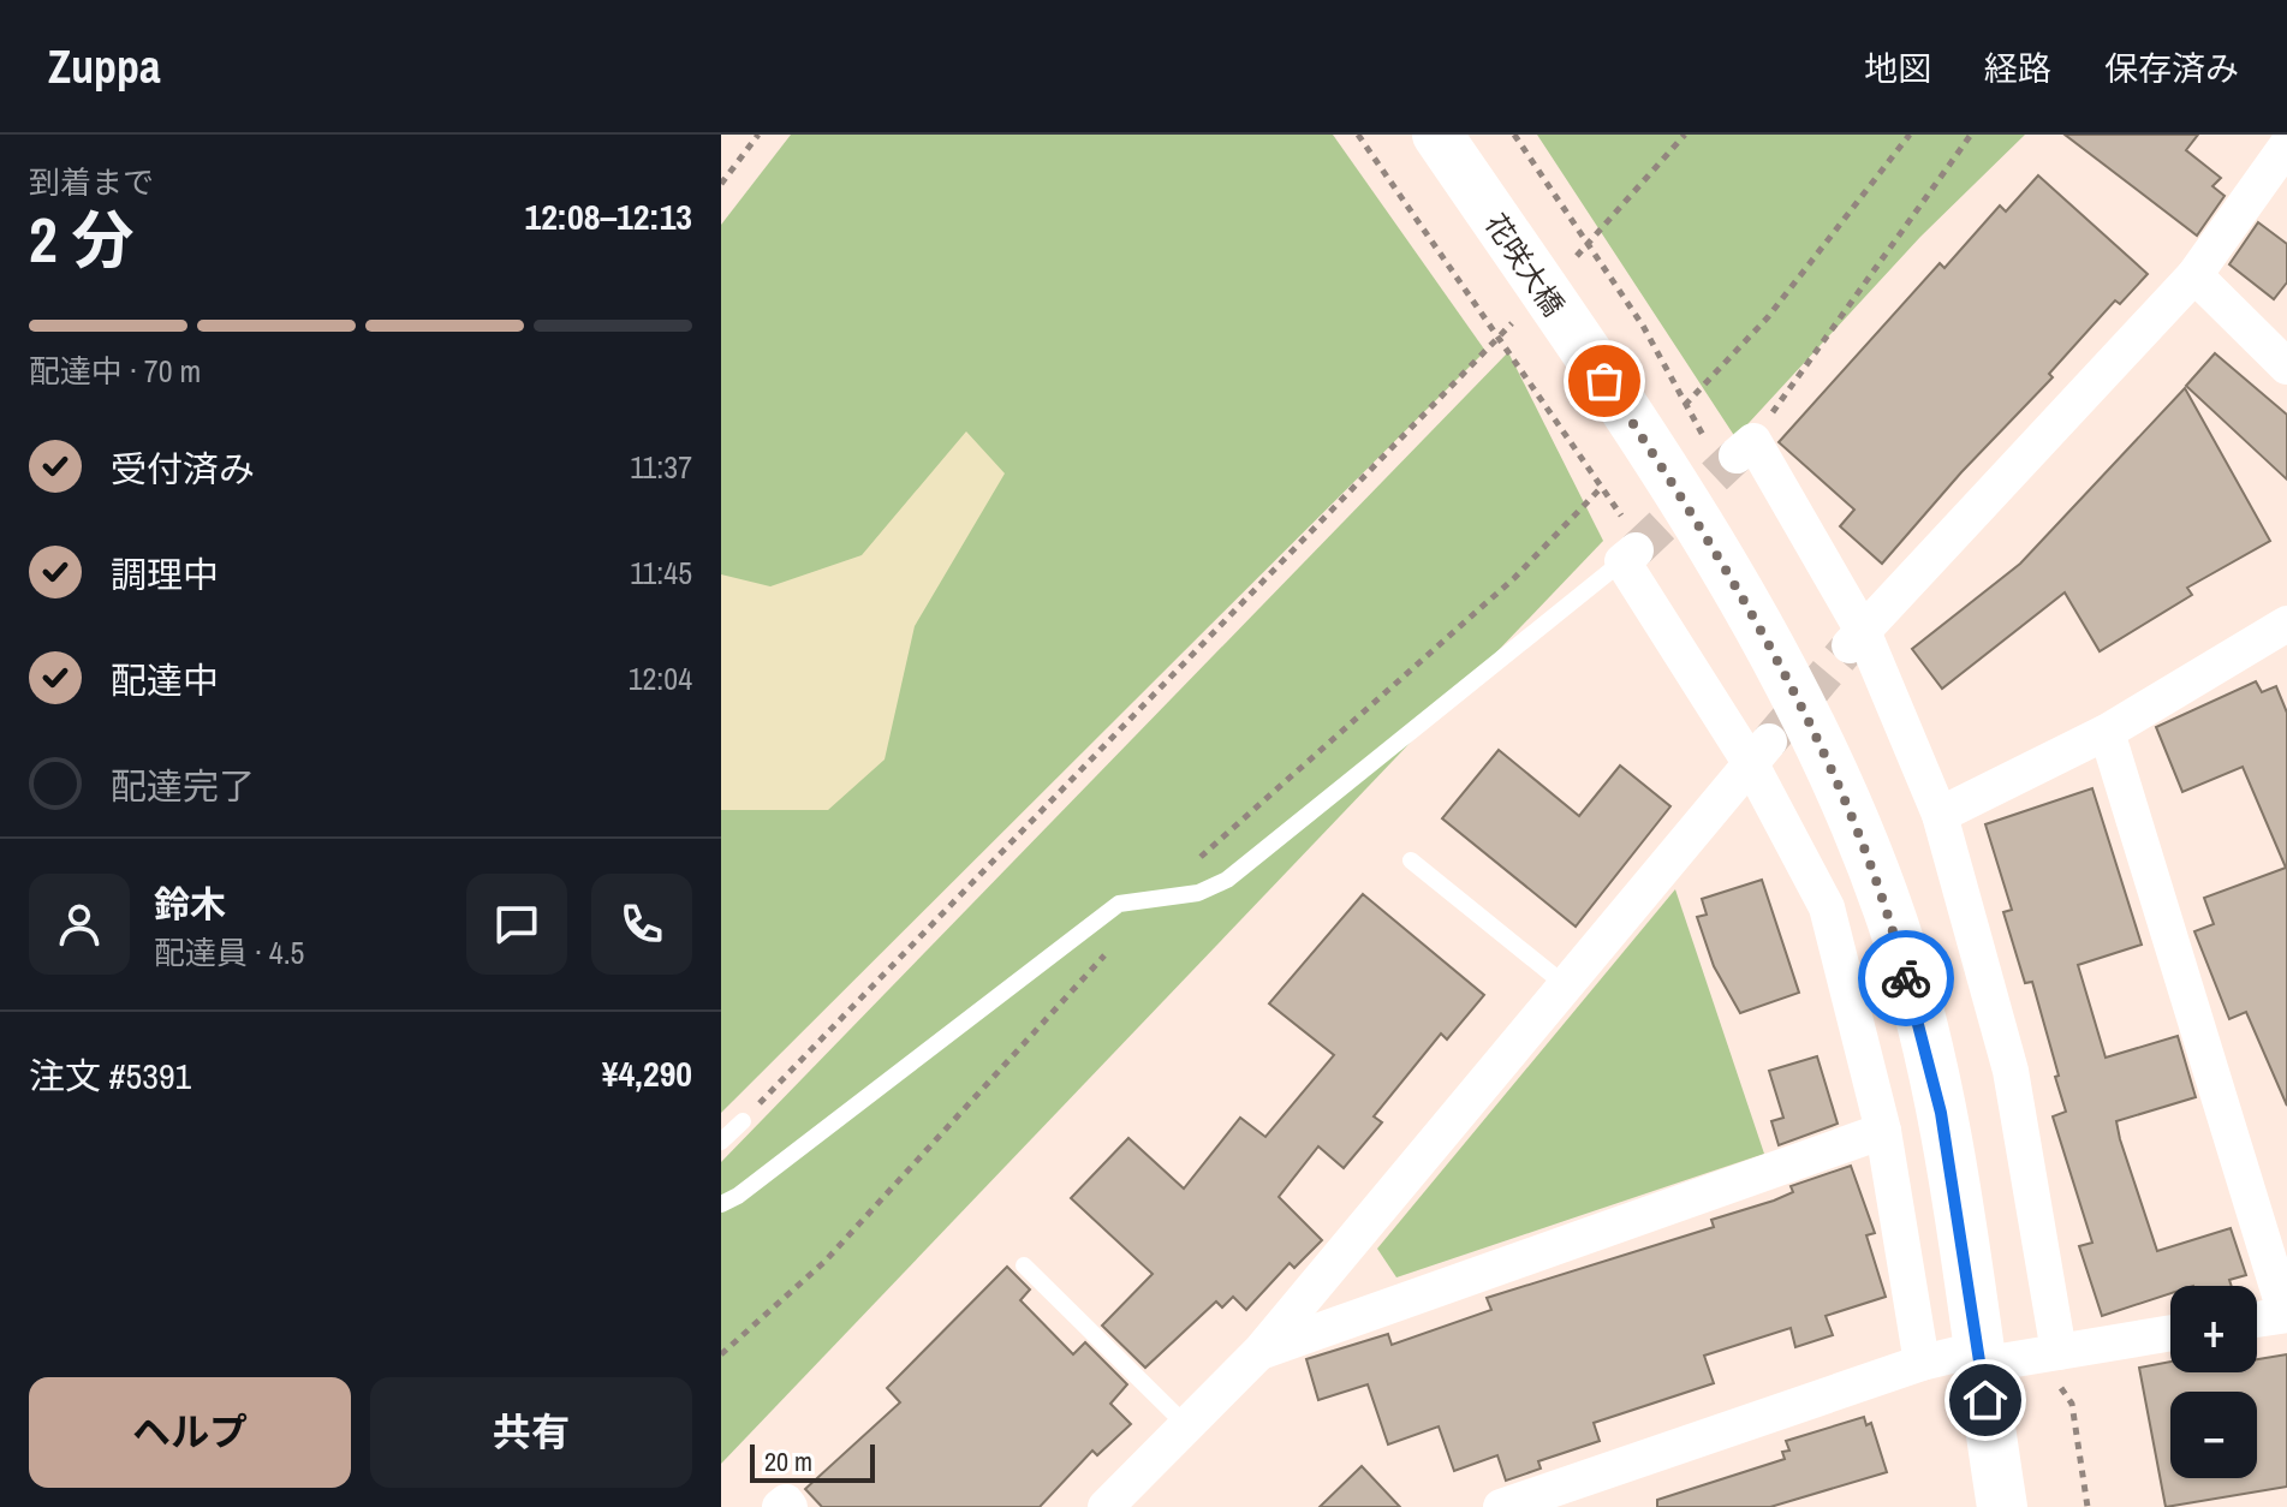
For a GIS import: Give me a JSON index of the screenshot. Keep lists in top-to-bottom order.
{
  "streets": {
    "street": ["花咲大橋"]
  },
  "scale_bar": "20 m",
  "page": {
    "header": "Zuppa",
    "nav": ["地図", "経路", "保存済み"],
    "heading": ["2 分", "到着まで", "12:08–12:13"],
    "panel": [
      "鈴木",
      "配達員 · 4.5",
      "注文 #5391",
      "¥4,290"
    ],
    "bar": "配達中 · 70 m",
    "list": [
      ["受付済み", "11:37"],
      ["調理中", "11:45"],
      ["配達中", "12:04"],
      "配達完了"
    ],
    "map_buttons": ["+", "−"],
    "buttons": ["ヘルプ", "共有"],
    "scale": "20 m"
  }
}
